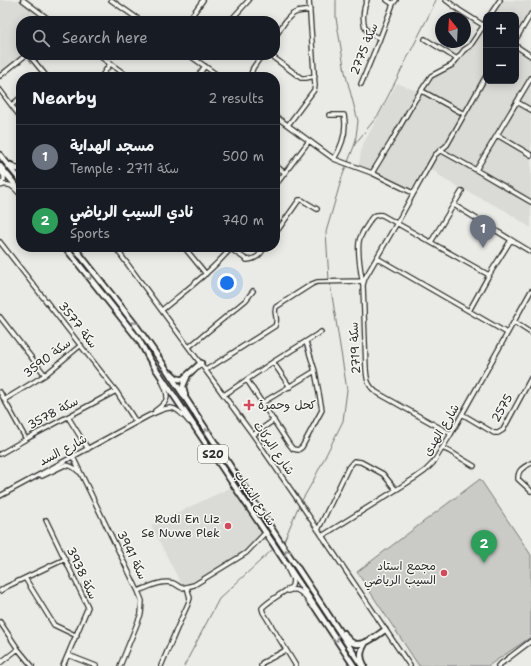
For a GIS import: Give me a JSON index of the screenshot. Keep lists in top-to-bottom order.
{
  "streets": {
    "main road": ["S20", "شارع الشباب"],
    "street": [
      "سكة 2775",
      "سكة 3577",
      "سكة 2719",
      "سكة 3590",
      "2575",
      "سكة 3578",
      "شارع الهدى",
      "شارع البركات",
      "شارع السد",
      "سكة 3941",
      "سكة 3938"
    ]
  },
  "crossings": [
    ["سكة 3577", "سكة 3590"],
    ["سكة 3577", "سكة 3578"],
    ["سكة 3577", "شارع السد"],
    ["سكة 2719", "شارع الهدى"],
    ["2575", "شارع الهدى"],
    ["شارع الهدى", "شارع البركات"],
    ["شارع السد", "سكة 3941"]
  ],
  "places": {
    "health": ["كحل وحمرة"],
    "other": ["Rudi En Liz Se Nuwe Plek", "مجمع استاد السيب الرياضي"]
  },
  "north": "top",
  "page": {
    "map_buttons": ["+", "−"],
    "search": "Search here",
    "heading": ["Nearby", "2 results"],
    "list": [
      {
        "mark": "1",
        "name": "مسجد الهداية",
        "note": "Temple · سكة 2711",
        "value": "500 m"
      },
      {
        "mark": "2",
        "name": "نادي السيب الرياضي",
        "note": "Sports",
        "value": "740 m"
      }
    ],
    "pins": ["1", "2"]
  }
}
